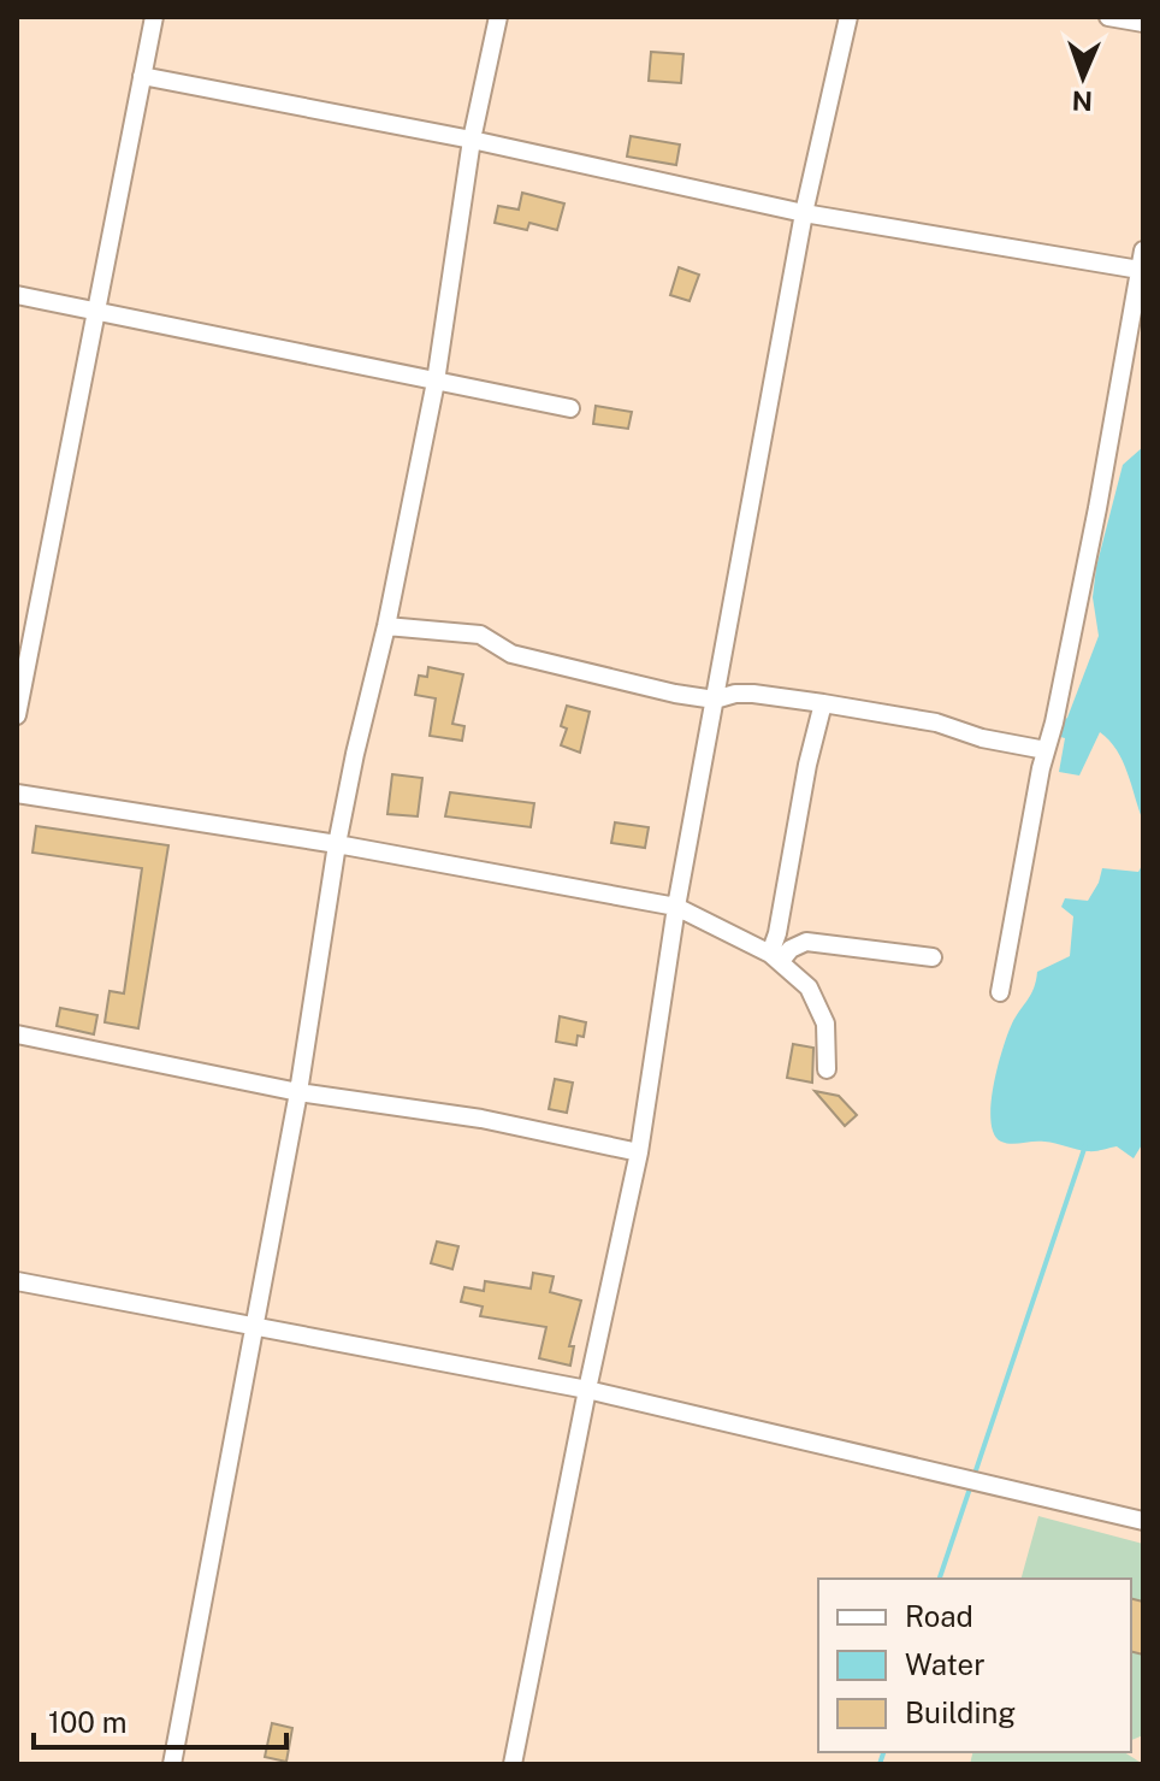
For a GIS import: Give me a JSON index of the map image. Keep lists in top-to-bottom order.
{
  "legend": ["Road", "Water", "Building"],
  "scale_bar": "100 m",
  "north": "bottom"
}
